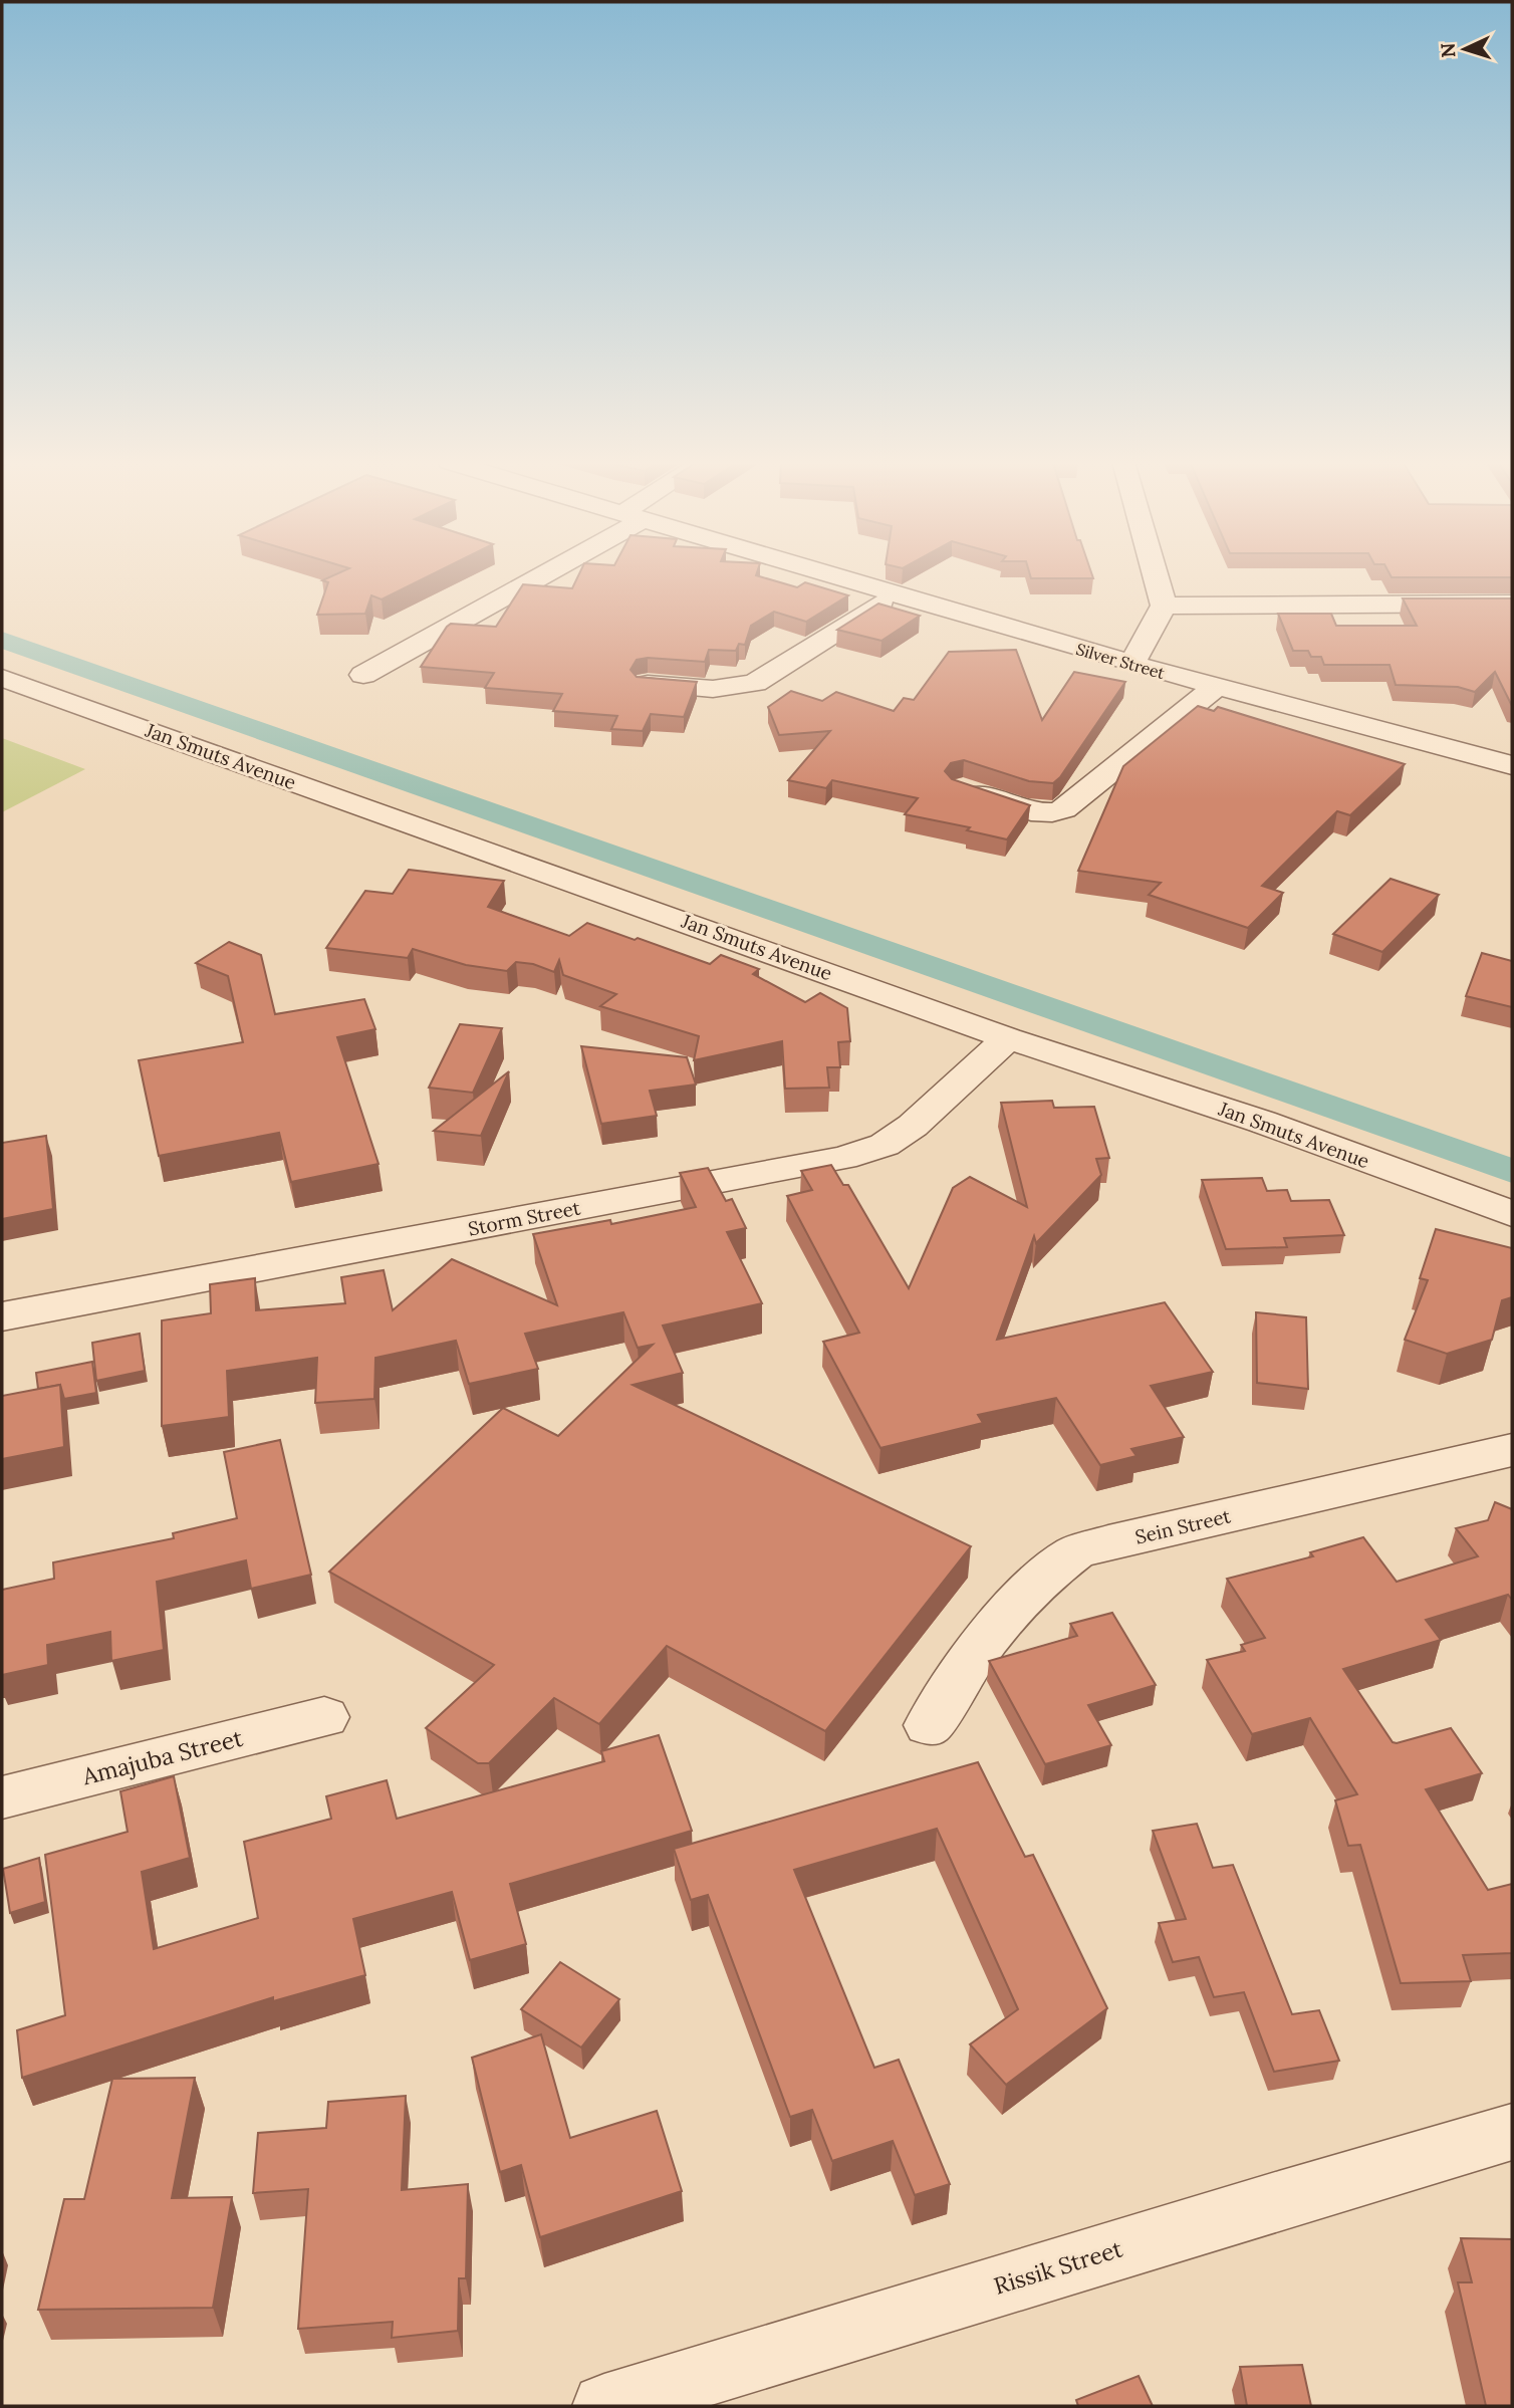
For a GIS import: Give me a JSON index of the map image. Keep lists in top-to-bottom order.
{
  "streets": {
    "street": [
      "Silver Street",
      "Jan Smuts Avenue",
      "Storm Street",
      "Sein Street",
      "Amajuba Street",
      "Rissik Street"
    ]
  },
  "crossings": [
    ["Jan Smuts Avenue", "Storm Street"]
  ],
  "north": "left"
}
